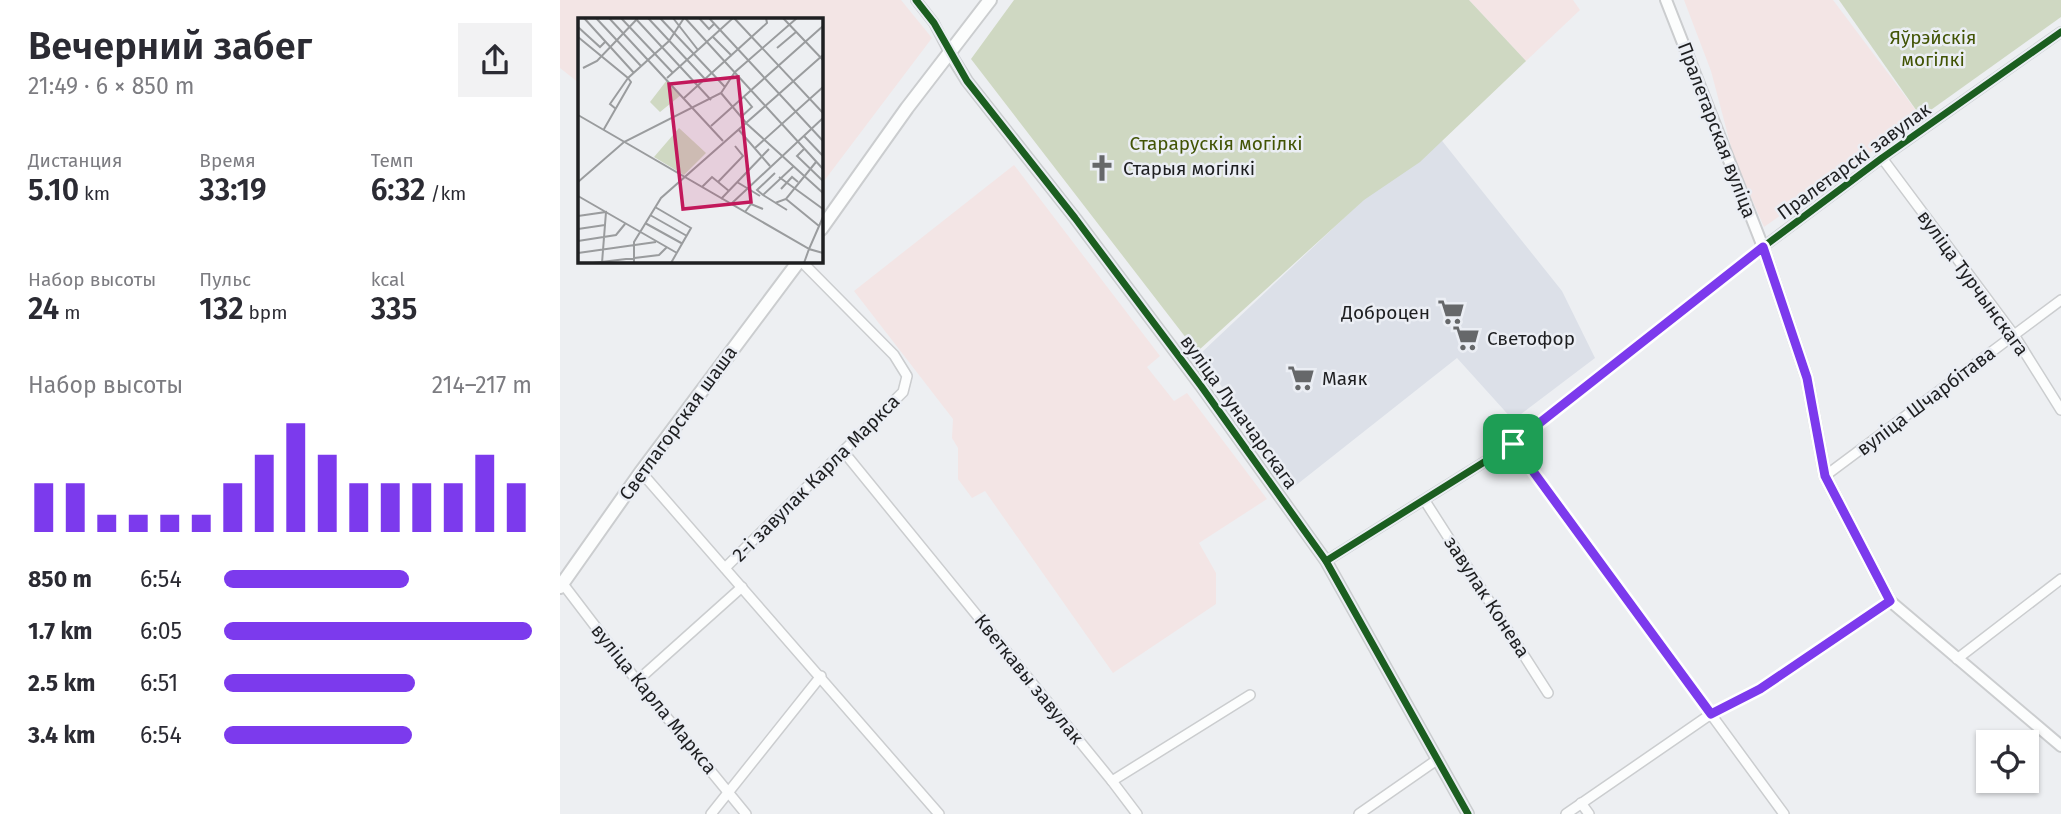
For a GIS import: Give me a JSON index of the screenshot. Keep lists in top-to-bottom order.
{
  "streets": {
    "main road": ["Светлагорская шаша"],
    "street": [
      "Пралетарская вуліца",
      "Пралетарскі завулак",
      "вуліца Турчынскага",
      "вуліца Шчарбітава",
      "вуліца Луначарскага",
      "2-і завулак Карла Маркса",
      "завулак Конева",
      "Кветкавы завулак",
      "вуліца Карла Маркса"
    ]
  },
  "crossings": [
    ["Пралетарская вуліца", "Пралетарскі завулак"],
    ["Пралетарская вуліца", "вуліца Шчарбітава"],
    ["Пралетарскі завулак", "вуліца Турчынскага"],
    ["Пралетарскі завулак", "вуліца Луначарскага"],
    ["Пралетарскі завулак", "завулак Конева"],
    ["вуліца Турчынскага", "вуліца Шчарбітава"],
    ["Светлагорская шаша", "2-і завулак Карла Маркса"],
    ["Светлагорская шаша", "вуліца Карла Маркса"],
    ["2-і завулак Карла Маркса", "Кветкавы завулак"],
    ["2-і завулак Карла Маркса", "вуліца Карла Маркса"]
  ],
  "parks": ["Яўрэйскія могілкі", "Старарускія могілкі"],
  "places": {
    "church": ["Старыя могілкі"],
    "supermarket": ["Доброцен", "Светофор", "Маяк"]
  },
  "page": {
    "heading": ["Вечерний забег", "21:49 · 6 × 850 m"],
    "stats": [
      ["Дистанция", "5.10 km"],
      ["Время", "33:19"],
      ["Темп", "6:32 /km"],
      ["Набор высоты", "24 m"],
      ["Пульс", "132 bpm"],
      ["kcal", "335"]
    ],
    "chart": ["Набор высоты", "214–217 m"],
    "list": [
      {
        "name": "850 m",
        "note": "6:54"
      },
      {
        "name": "1.7 km",
        "note": "6:05"
      },
      {
        "name": "2.5 km",
        "note": "6:51"
      },
      {
        "name": "3.4 km",
        "note": "6:54"
      }
    ]
  }
}
